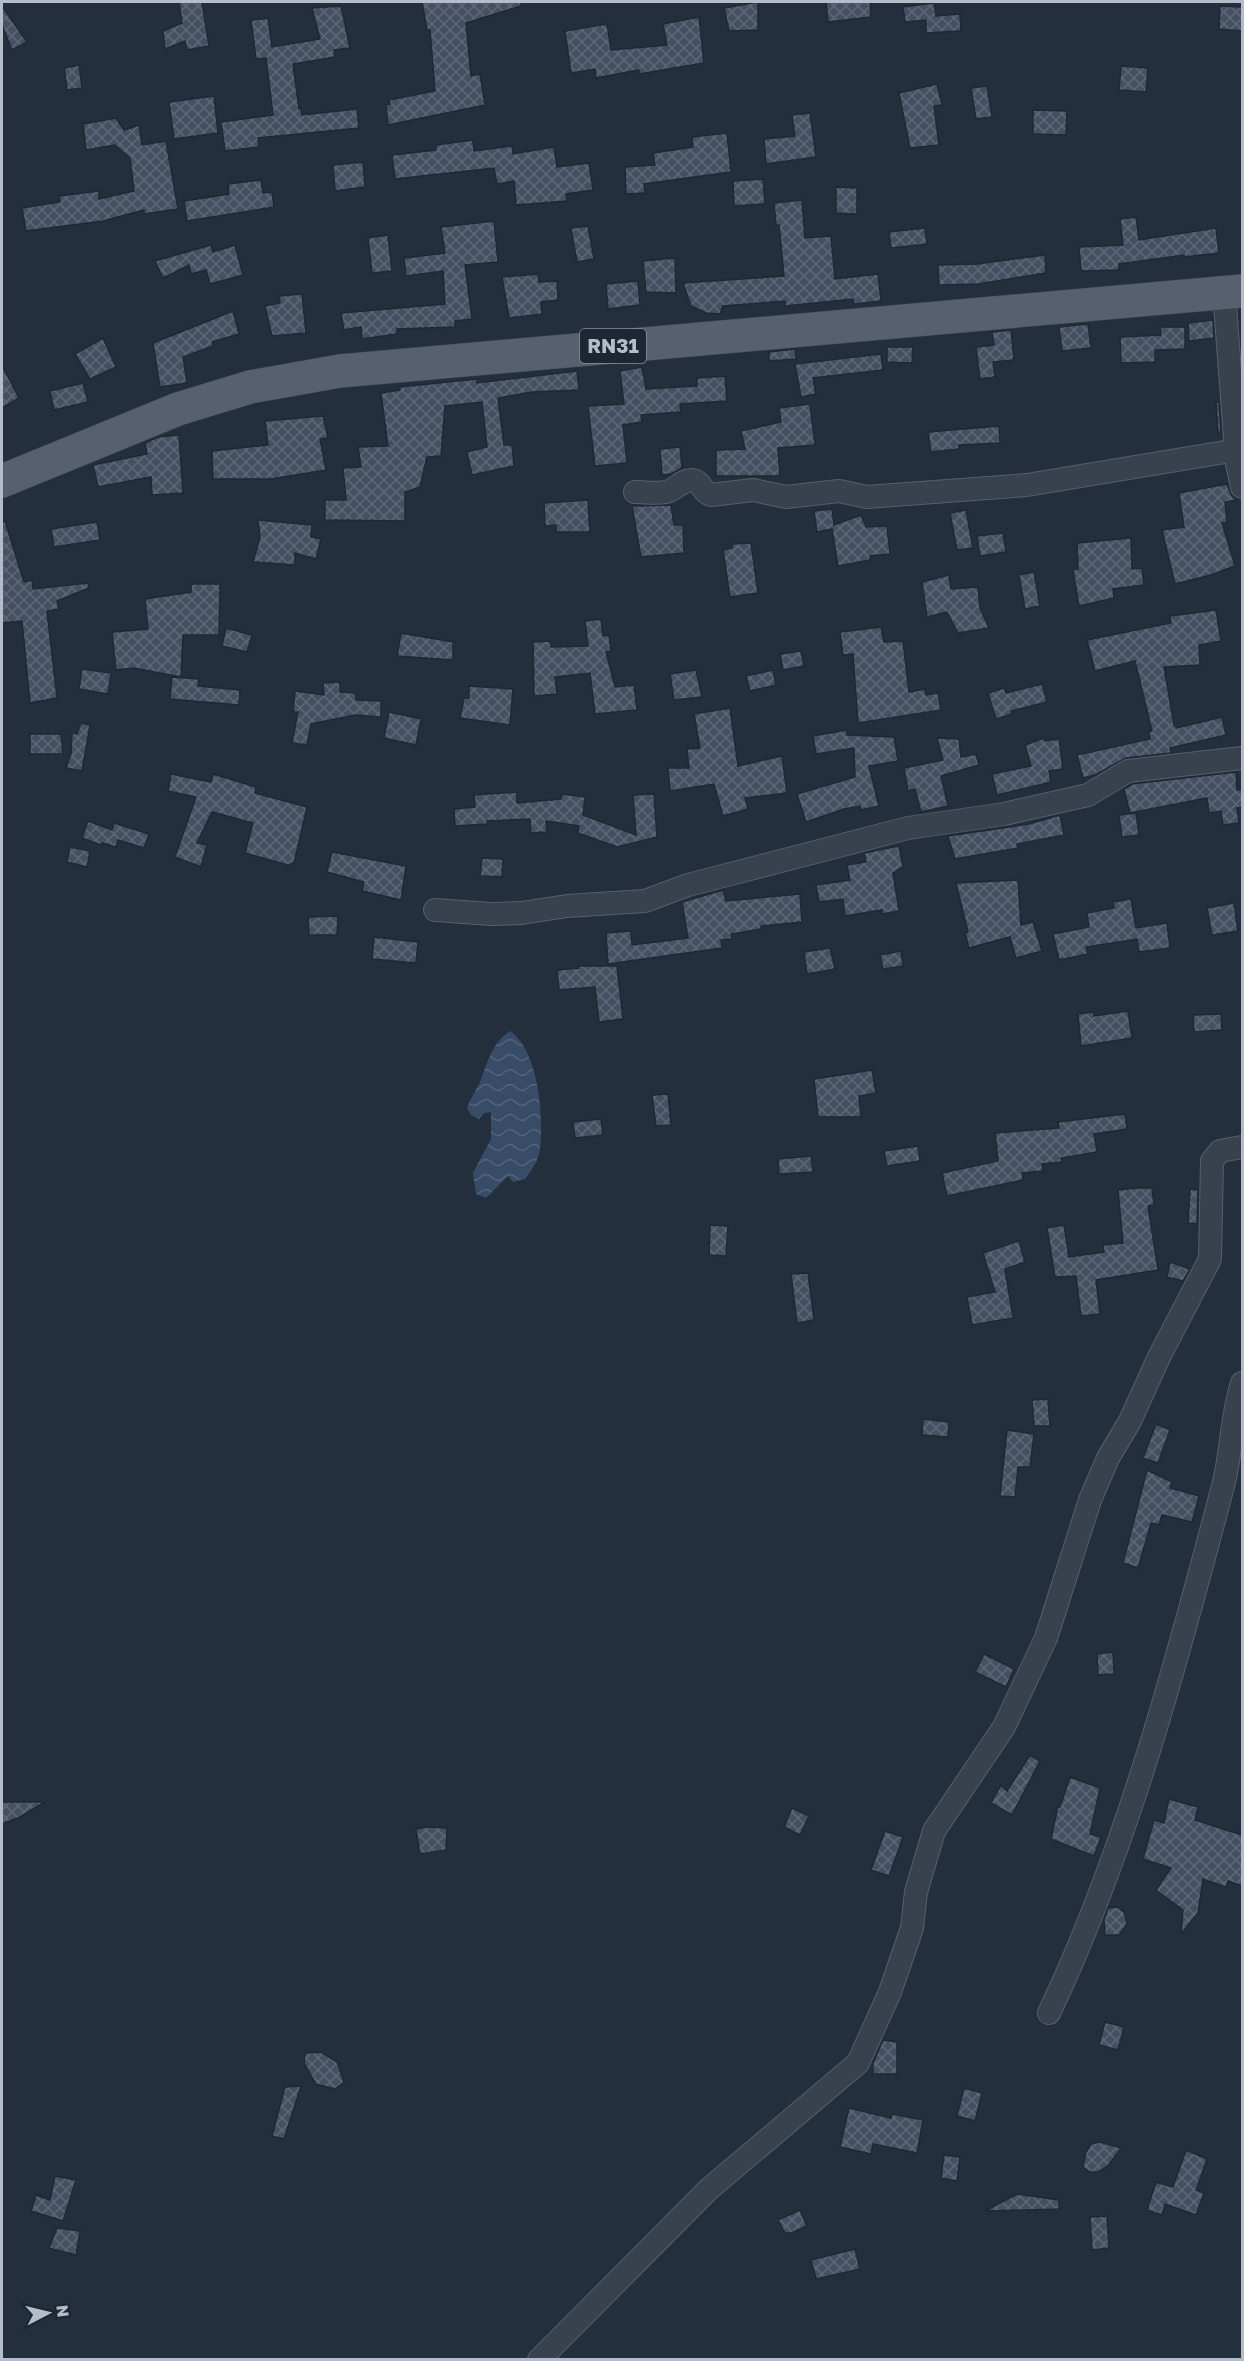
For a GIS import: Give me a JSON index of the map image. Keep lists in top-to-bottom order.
{
  "streets": {
    "main road": ["RN31"]
  },
  "north": "right"
}
